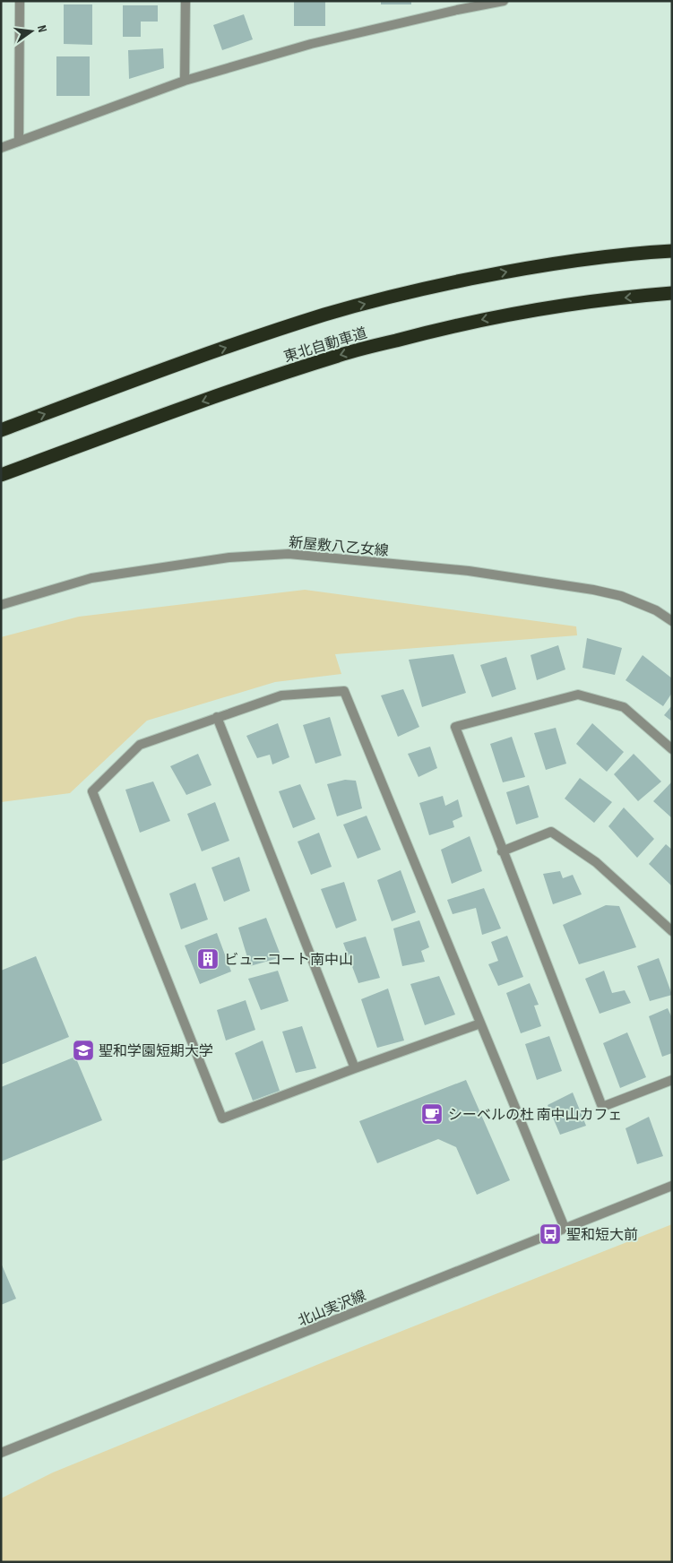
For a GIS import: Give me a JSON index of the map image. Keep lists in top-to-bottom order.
{
  "streets": {
    "highway": ["東北自動車道"],
    "street": ["新屋敷八乙女線", "北山実沢線"]
  },
  "places": {
    "building": ["ビューコート南中山"],
    "school or university": ["聖和学園短期大学"],
    "cafe": ["シーベルの杜 南中山カフェ"],
    "bus stop": ["聖和短大前"]
  },
  "north": "right"
}
